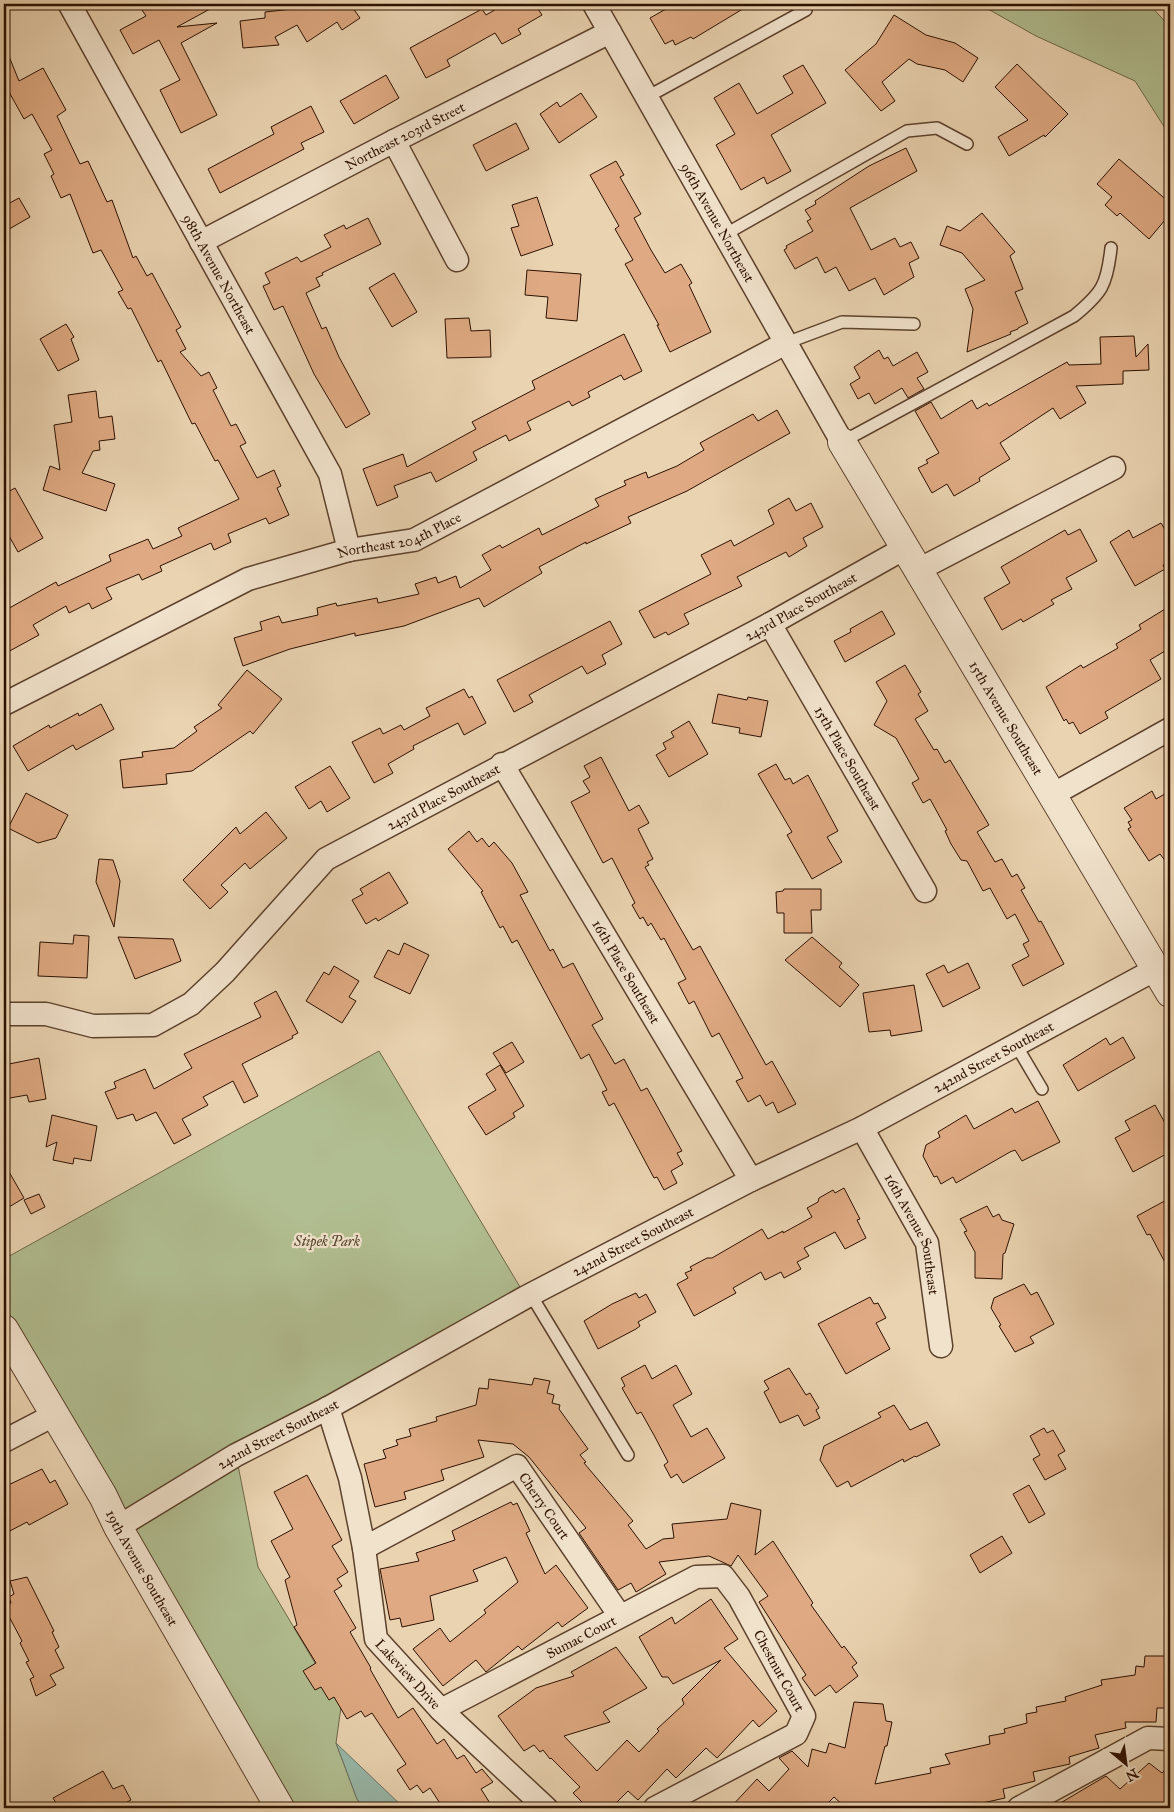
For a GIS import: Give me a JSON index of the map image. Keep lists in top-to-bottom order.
{
  "streets": {
    "street": [
      "Northeast 203rd Street",
      "96th Avenue Northeast",
      "98th Avenue Northeast",
      "Northeast 204th Place",
      "243rd Place Southeast",
      "15th Avenue Southeast",
      "15th Place Southeast",
      "16th Place Southeast",
      "242nd Street Southeast",
      "16th Avenue Southeast",
      "Cherry Court",
      "19th Avenue Southeast",
      "Sumac Court",
      "Chestnut Court",
      "Lakeview Drive"
    ]
  },
  "crossings": [
    ["Northeast 203rd Street", "96th Avenue Northeast"],
    ["Northeast 203rd Street", "98th Avenue Northeast"],
    ["96th Avenue Northeast", "Northeast 204th Place"],
    ["96th Avenue Northeast", "15th Avenue Southeast"],
    ["98th Avenue Northeast", "Northeast 204th Place"],
    ["243rd Place Southeast", "15th Avenue Southeast"],
    ["243rd Place Southeast", "15th Place Southeast"],
    ["243rd Place Southeast", "16th Place Southeast"],
    ["15th Avenue Southeast", "242nd Street Southeast"],
    ["16th Place Southeast", "242nd Street Southeast"],
    ["242nd Street Southeast", "16th Avenue Southeast"],
    ["242nd Street Southeast", "19th Avenue Southeast"],
    ["242nd Street Southeast", "Lakeview Drive"],
    ["Cherry Court", "Sumac Court"],
    ["Cherry Court", "Lakeview Drive"],
    ["Sumac Court", "Chestnut Court"],
    ["Sumac Court", "Lakeview Drive"]
  ],
  "parks": ["Stipek Park"],
  "north": "bottom right"
}
